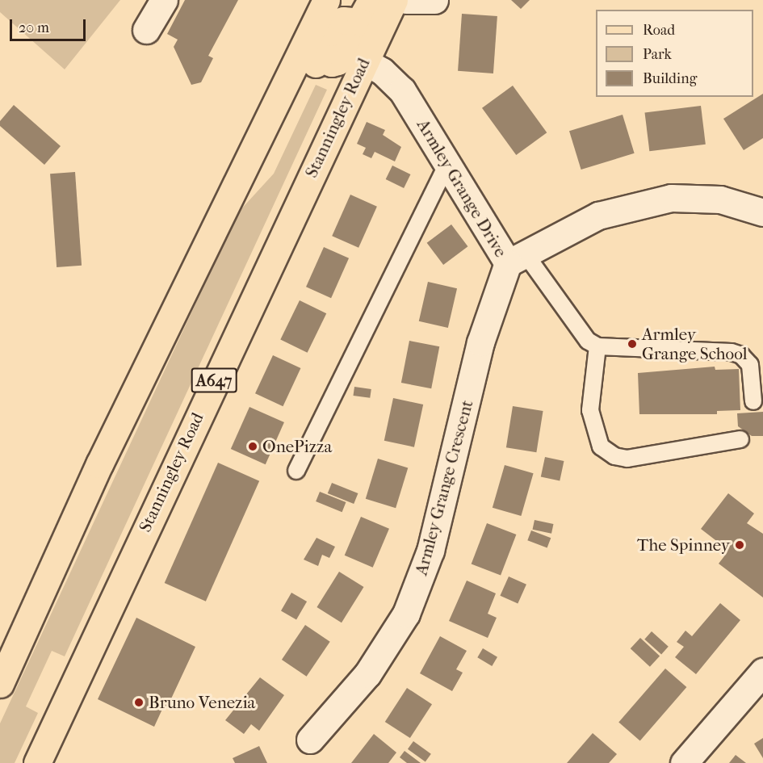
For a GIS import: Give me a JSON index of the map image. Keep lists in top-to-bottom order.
{
  "streets": {
    "main road": ["Stanningley Road", "A647"],
    "street": ["Armley Grange Drive", "Armley Grange Crescent"]
  },
  "crossings": [
    ["Stanningley Road", "Armley Grange Drive"],
    ["Armley Grange Drive", "Armley Grange Crescent"]
  ],
  "places": [
    "Armley Grange School",
    "OnePizza",
    "The Spinney",
    "Bruno Venezia"
  ],
  "legend": ["Road", "Park", "Building"],
  "scale_bar": "20 m"
}
